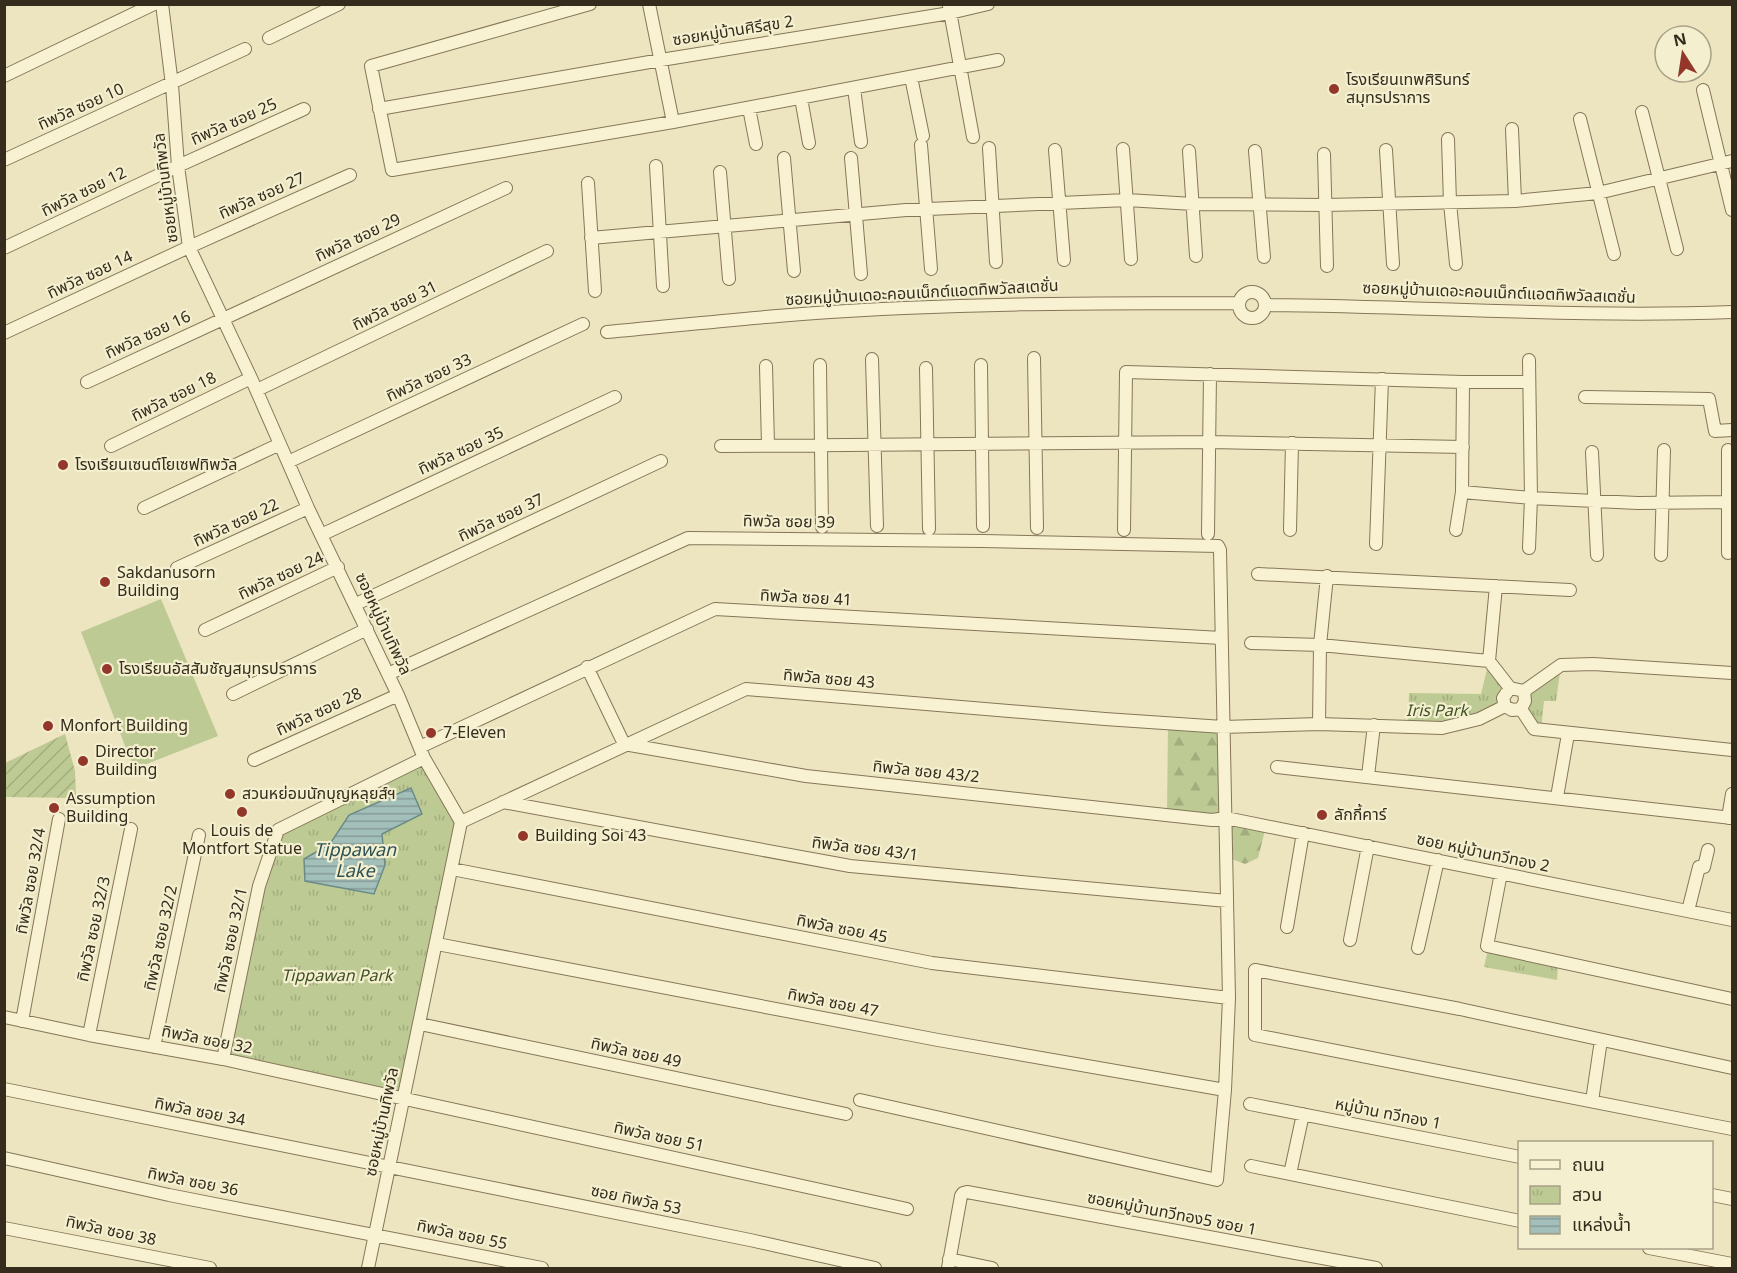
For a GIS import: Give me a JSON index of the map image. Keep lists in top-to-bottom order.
{
  "streets": {
    "street": [
      "ซอยหมู่บ้านศิรีสุข 2",
      "ทิพวัล ซอย 10",
      "ทิพวัล ซอย 25",
      "ซอยหมู่บ้านทิพวัล",
      "ทิพวัล ซอย 12",
      "ทิพวัล ซอย 27",
      "ทิพวัล ซอย 29",
      "ทิพวัล ซอย 14",
      "ซอยหมู่บ้านเดอะคอนเน็กต์แอตทิพวัลสเตชั่น",
      "ทิพวัล ซอย 31",
      "ทิพวัล ซอย 16",
      "ทิพวัล ซอย 33",
      "ทิพวัล ซอย 18",
      "ทิพวัล ซอย 35",
      "ทิพวัล ซอย 37",
      "ทิพวัล ซอย 39",
      "ทิพวัล ซอย 22",
      "ทิพวัล ซอย 24",
      "ทิพวัล ซอย 41",
      "ทิพวัล ซอย 43",
      "ทิพวัล ซอย 28",
      "ทิพวัล ซอย 43/2",
      "ทิพวัล ซอย 43/1",
      "ซอย หมู่บ้านทวีทอง 2",
      "ทิพวัล ซอย 32/4",
      "ทิพวัล ซอย 32/3",
      "ทิพวัล ซอย 45",
      "ทิพวัล ซอย 32/2",
      "ทิพวัล ซอย 32/1",
      "ทิพวัล ซอย 47",
      "ทิพวัล ซอย 32",
      "ทิพวัล ซอย 49",
      "ทิพวัล ซอย 34",
      "หมู่บ้าน ทวีทอง 1",
      "ทิพวัล ซอย 51",
      "ทิพวัล ซอย 36",
      "ซอย ทิพวัล 53",
      "ซอยหมู่บ้านทวีทอง5 ซอย 1",
      "ทิพวัล ซอย 38",
      "ทิพวัล ซอย 55"
    ]
  },
  "crossings": [
    ["ทิพวัล ซอย 10", "ซอยหมู่บ้านทิพวัล"],
    ["ทิพวัล ซอย 25", "ซอยหมู่บ้านทิพวัล"],
    ["ทิพวัล ซอย 25", "ทิพวัล ซอย 12"],
    ["ซอยหมู่บ้านทิพวัล", "ทิพวัล ซอย 12"],
    ["ซอยหมู่บ้านทิพวัล", "ทิพวัล ซอย 27"],
    ["ซอยหมู่บ้านทิพวัล", "ทิพวัล ซอย 29"],
    ["ซอยหมู่บ้านทิพวัล", "ทิพวัล ซอย 14"],
    ["ซอยหมู่บ้านทิพวัล", "ทิพวัล ซอย 31"],
    ["ซอยหมู่บ้านทิพวัล", "ทิพวัล ซอย 16"],
    ["ซอยหมู่บ้านทิพวัล", "ทิพวัล ซอย 33"],
    ["ซอยหมู่บ้านทิพวัล", "ทิพวัล ซอย 18"],
    ["ซอยหมู่บ้านทิพวัล", "ทิพวัล ซอย 35"],
    ["ซอยหมู่บ้านทิพวัล", "ทิพวัล ซอย 37"],
    ["ซอยหมู่บ้านทิพวัล", "ทิพวัล ซอย 39"],
    ["ซอยหมู่บ้านทิพวัล", "ทิพวัล ซอย 22"],
    ["ซอยหมู่บ้านทิพวัล", "ทิพวัล ซอย 24"],
    ["ซอยหมู่บ้านทิพวัล", "ทิพวัล ซอย 41"],
    ["ซอยหมู่บ้านทิพวัล", "ทิพวัล ซอย 43"],
    ["ซอยหมู่บ้านทิพวัล", "ทิพวัล ซอย 28"],
    ["ซอยหมู่บ้านทิพวัล", "ทิพวัล ซอย 45"],
    ["ซอยหมู่บ้านทิพวัล", "ทิพวัล ซอย 47"],
    ["ซอยหมู่บ้านทิพวัล", "ทิพวัล ซอย 32"],
    ["ซอยหมู่บ้านทิพวัล", "ทิพวัล ซอย 49"],
    ["ซอยหมู่บ้านทิพวัล", "ทิพวัล ซอย 34"],
    ["ซอยหมู่บ้านทิพวัล", "ทิพวัล ซอย 51"],
    ["ซอยหมู่บ้านทิพวัล", "ทิพวัล ซอย 36"],
    ["ซอยหมู่บ้านทิพวัล", "ซอย ทิพวัล 53"],
    ["ซอยหมู่บ้านทิพวัล", "ทิพวัล ซอย 55"],
    ["ทิพวัล ซอย 27", "ทิพวัล ซอย 14"],
    ["ทิพวัล ซอย 29", "ทิพวัล ซอย 16"],
    ["ทิพวัล ซอย 39", "ทิพวัล ซอย 41"],
    ["ทิพวัล ซอย 41", "ทิพวัล ซอย 32/1"],
    ["ทิพวัล ซอย 43", "ทิพวัล ซอย 43/2"],
    ["ทิพวัล ซอย 43", "ทิพวัล ซอย 43/1"],
    ["ทิพวัล ซอย 43/2", "ซอย หมู่บ้านทวีทอง 2"],
    ["ทิพวัล ซอย 32/4", "ทิพวัล ซอย 32"],
    ["ทิพวัล ซอย 32/3", "ทิพวัล ซอย 32"],
    ["ทิพวัล ซอย 32/2", "ทิพวัล ซอย 32"],
    ["ทิพวัล ซอย 32/1", "ทิพวัล ซอย 32"],
    ["ทิพวัล ซอย 32", "ทิพวัล ซอย 51"],
    ["ทิพวัล ซอย 34", "ซอย ทิพวัล 53"],
    ["ทิพวัล ซอย 36", "ทิพวัล ซอย 55"]
  ],
  "water": ["Tippawan Lake"],
  "parks": ["Iris Park", "Tippawan Park"],
  "places": [
    "โรงเรียนเทพศิรินทร์ สมุทรปราการ",
    "โรงเรียนเซนต์โยเซฟทิพวัล",
    "Sakdanusorn Building",
    "โรงเรียนอัสสัมชัญสมุทรปราการ",
    "Monfort Building",
    "7-Eleven",
    "Director Building",
    "สวนหย่อมนักบุญหลุยส์ฯ",
    "Assumption Building",
    "Louis de Montfort Statue",
    "ลักกี้คาร์",
    "Building Soi 43"
  ],
  "legend": ["ถนน", "สวน", "แหล่งน้ำ"],
  "north": "top"
}
